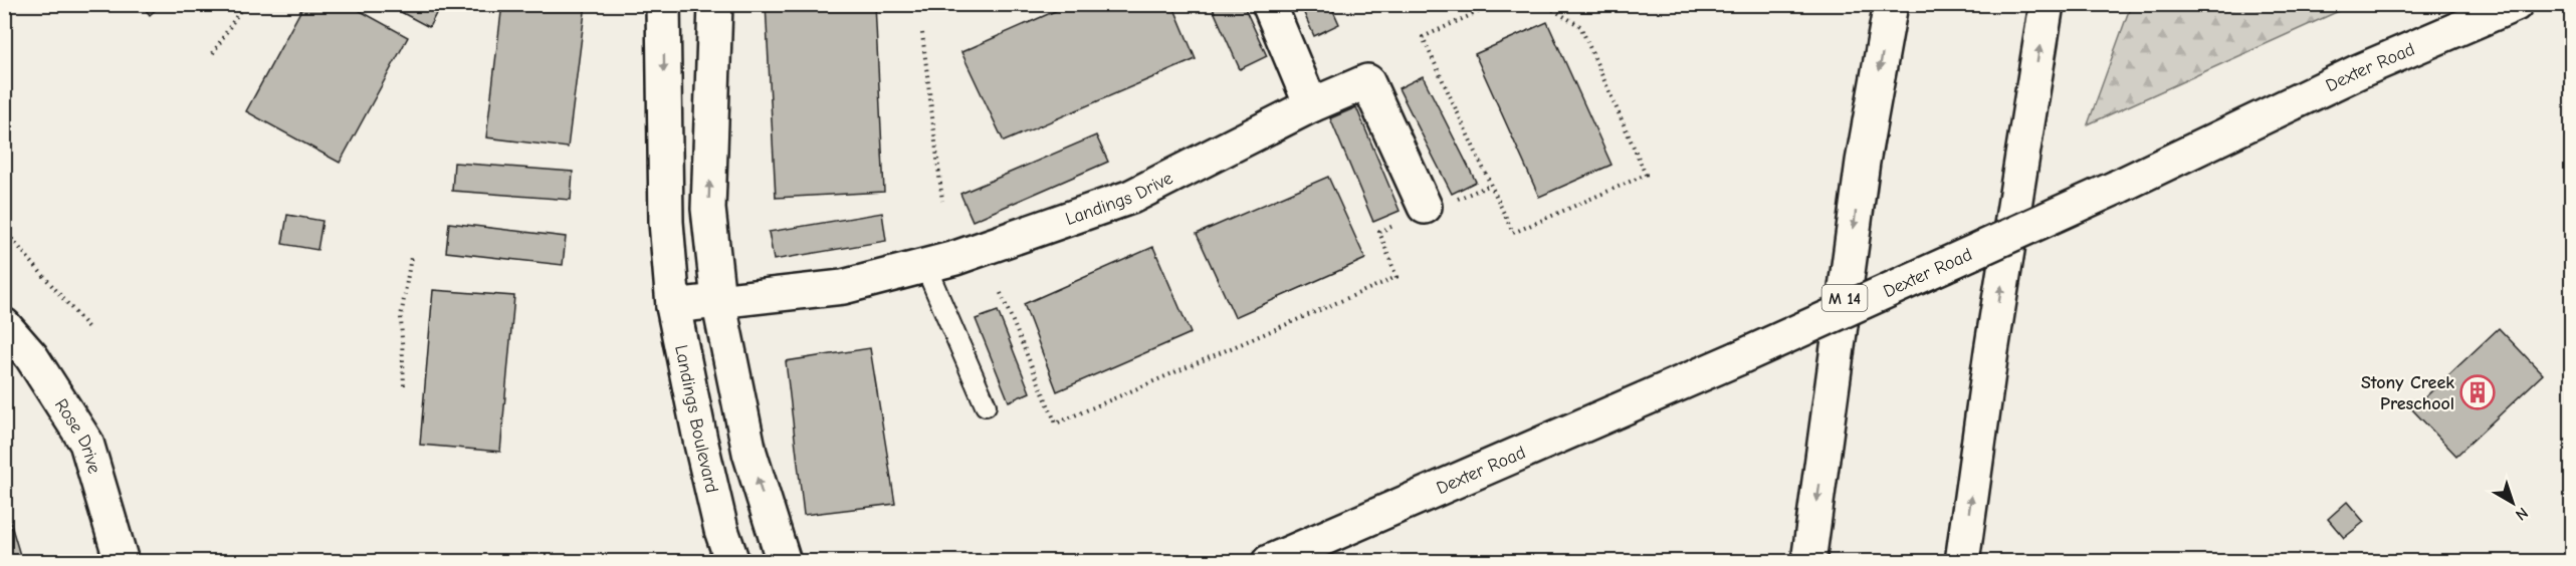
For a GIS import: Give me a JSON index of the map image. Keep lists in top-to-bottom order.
{
  "streets": {
    "main road": [
      "Dexter Road",
      "Landings Drive",
      "M 14",
      "Landings Boulevard",
      "Rose Drive"
    ]
  },
  "places": {
    "building": ["Stony Creek Preschool"]
  },
  "north": "bottom right"
}
